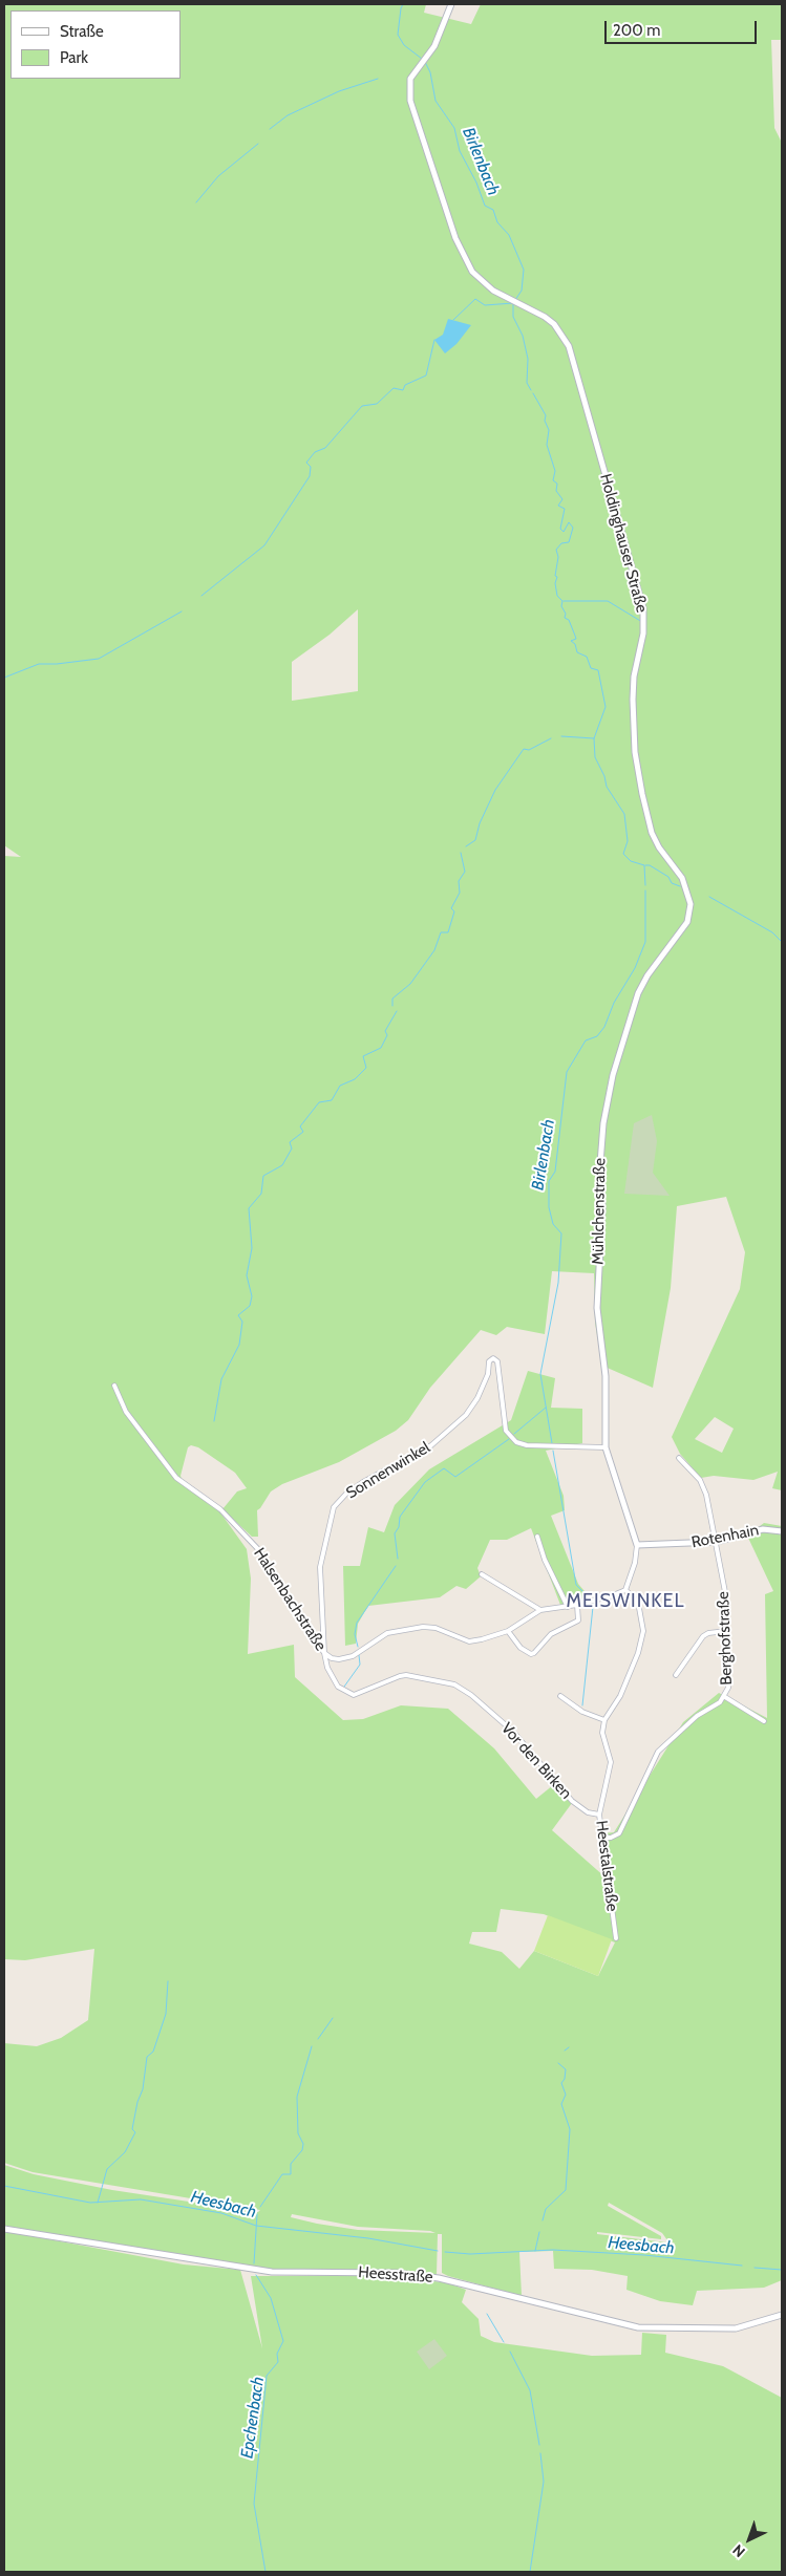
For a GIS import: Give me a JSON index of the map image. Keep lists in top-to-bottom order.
{
  "streets": {
    "street": [
      "Holdinghauser Straße",
      "Mühlchenstraße",
      "Sonnenwinkel",
      "Rotenhain",
      "Halsenbachstraße",
      "Berghofstraße",
      "Vor den Birken",
      "Heestalstraße",
      "Heesstraße"
    ]
  },
  "crossings": [
    ["Holdinghauser Straße", "Mühlchenstraße"],
    ["Mühlchenstraße", "Sonnenwinkel"],
    ["Mühlchenstraße", "Rotenhain"],
    ["Sonnenwinkel", "Halsenbachstraße"],
    ["Sonnenwinkel", "Vor den Birken"],
    ["Rotenhain", "Berghofstraße"],
    ["Halsenbachstraße", "Vor den Birken"],
    ["Berghofstraße", "Heestalstraße"],
    ["Vor den Birken", "Heestalstraße"]
  ],
  "districts": ["MEISWINKEL"],
  "water": ["Birlenbach", "Heesbach", "Epchenbach"],
  "legend": ["Straße", "Park"],
  "scale_bar": "200 m",
  "north": "bottom left"
}
